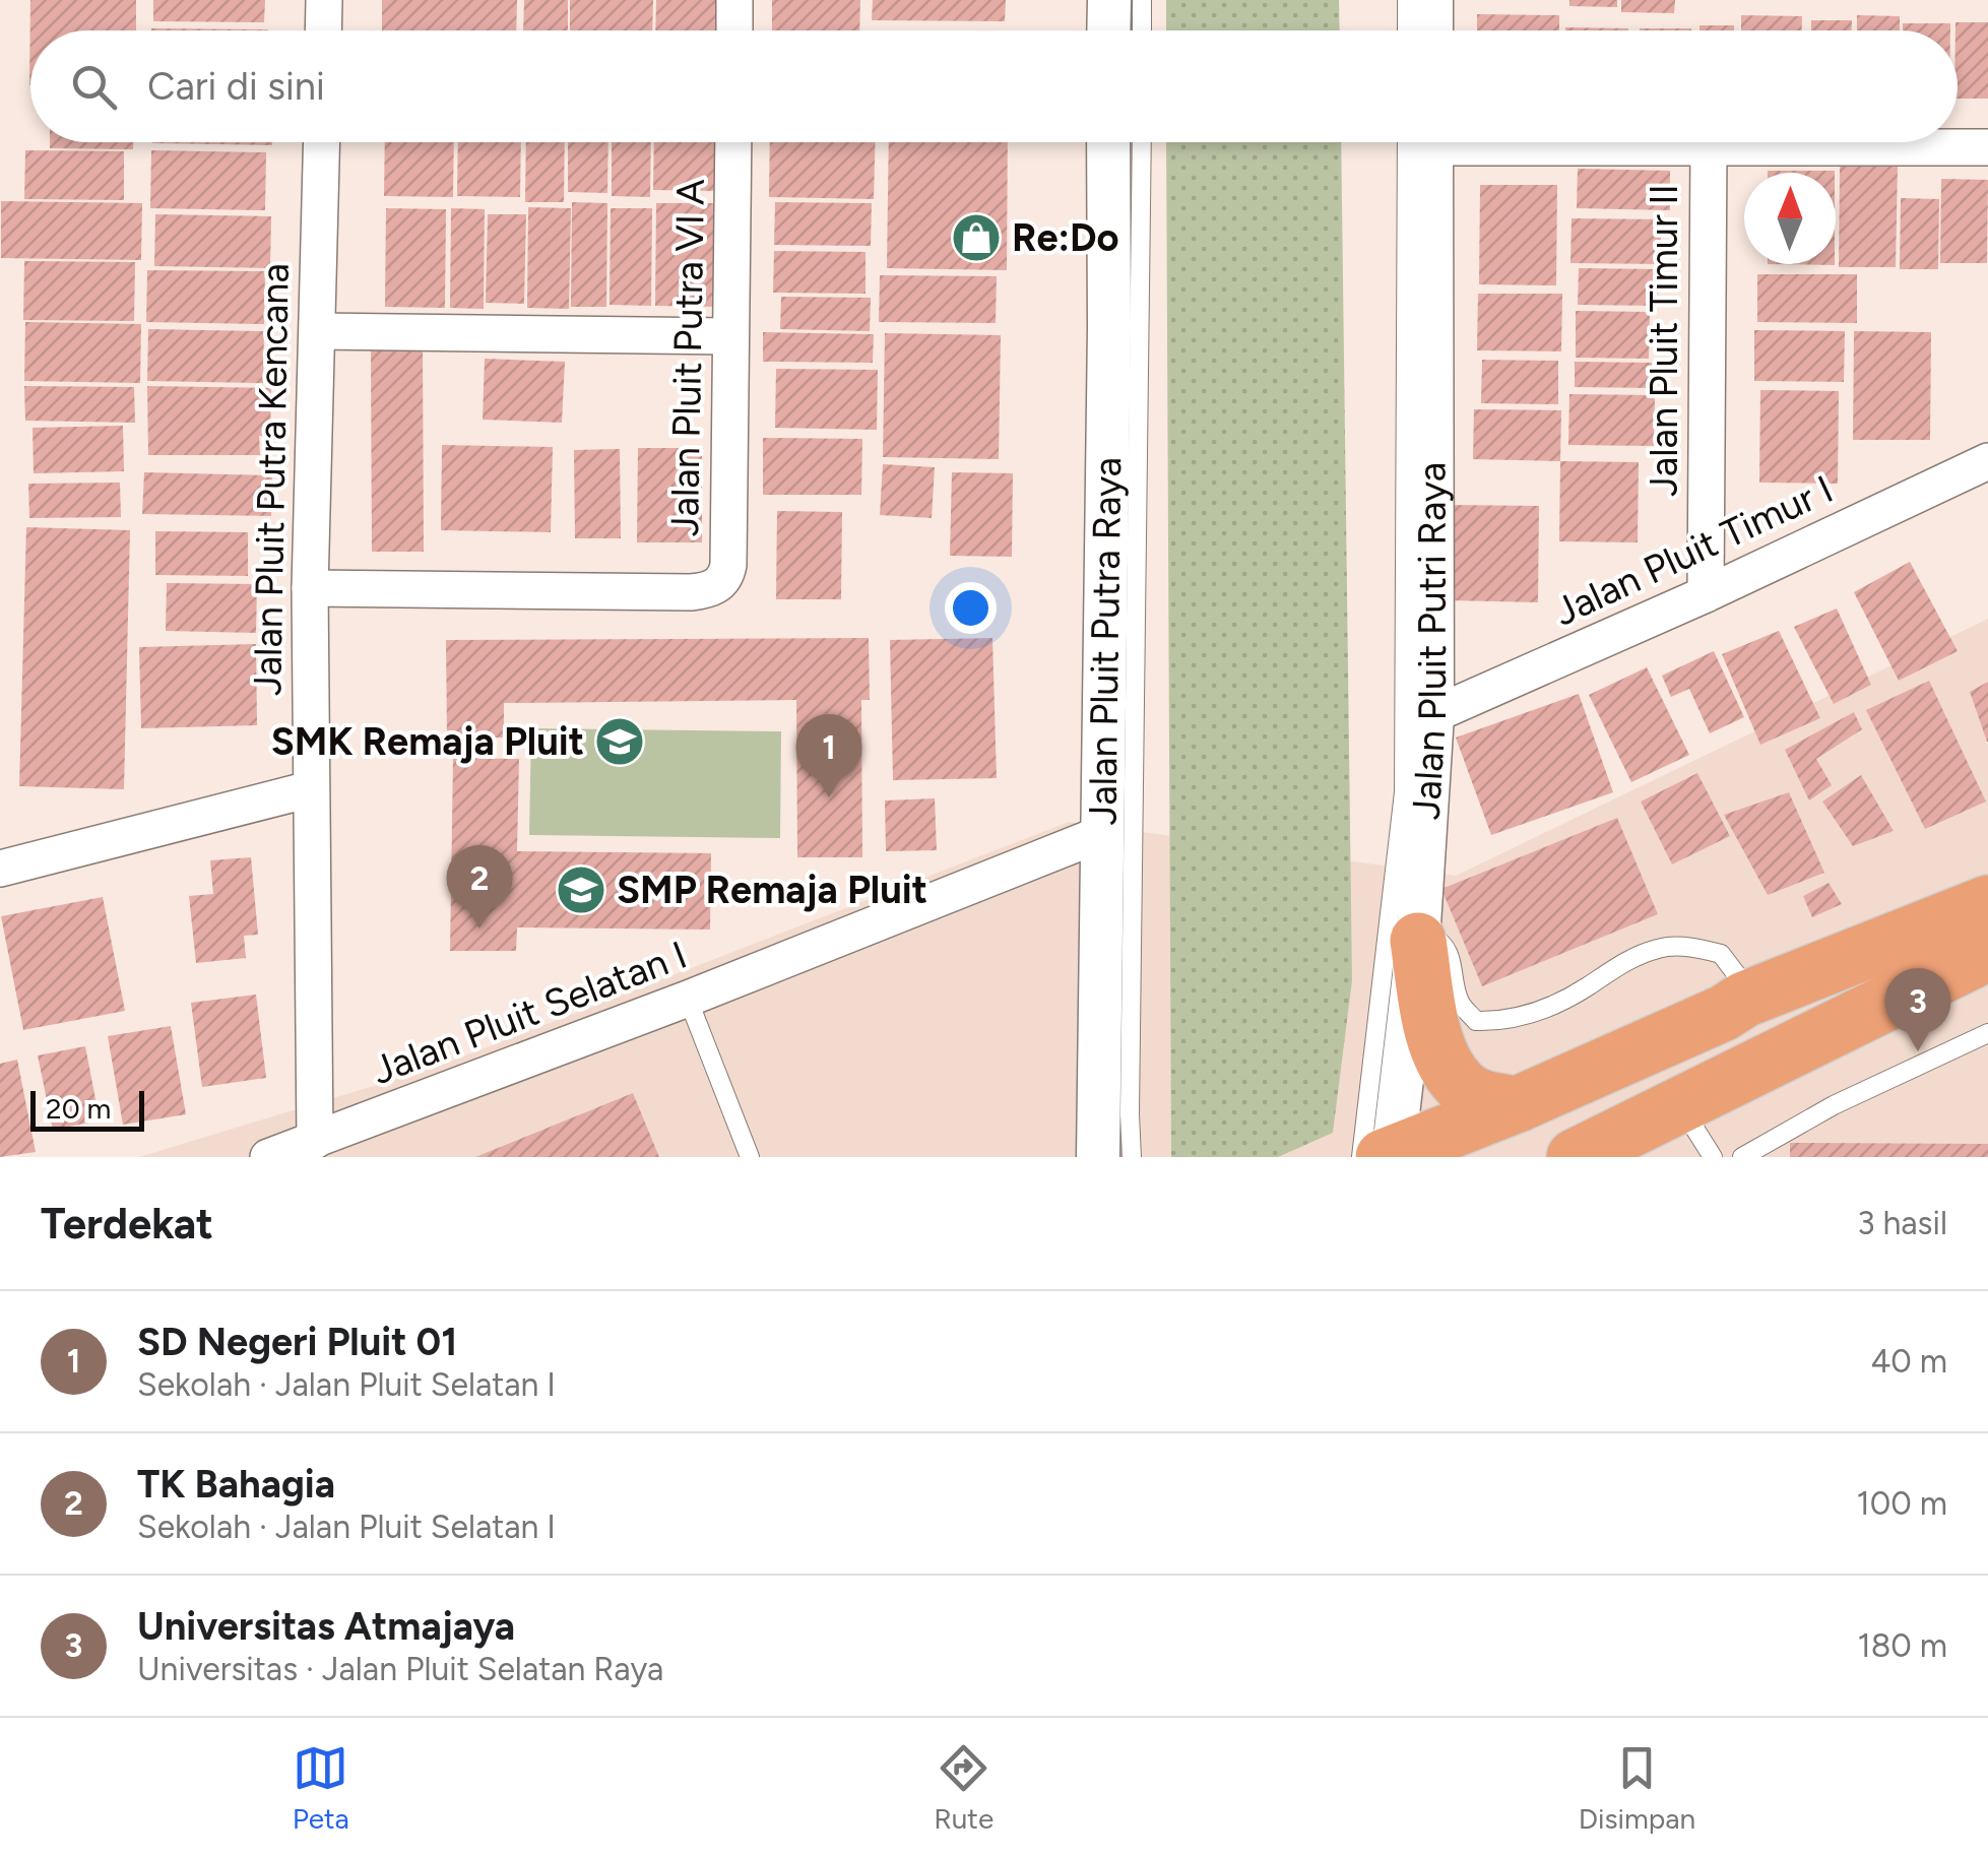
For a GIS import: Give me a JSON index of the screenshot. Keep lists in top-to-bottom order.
{
  "streets": {
    "street": [
      "Jalan Pluit Timur II",
      "Jalan Pluit Putra VI A",
      "Jalan Pluit Putra Kencana",
      "Jalan Pluit Timur I",
      "Jalan Pluit Putra Raya",
      "Jalan Pluit Putri Raya",
      "Jalan Pluit Selatan I"
    ]
  },
  "crossings": [
    ["Jalan Pluit Timur II", "Jalan Pluit Timur I"],
    ["Jalan Pluit Putra VI A", "Jalan Pluit Putra Kencana"],
    ["Jalan Pluit Putra Kencana", "Jalan Pluit Selatan I"],
    ["Jalan Pluit Timur I", "Jalan Pluit Putri Raya"],
    ["Jalan Pluit Putra Raya", "Jalan Pluit Selatan I"]
  ],
  "places": {
    "shop": ["Re:Do"],
    "school or university": ["SMK Remaja Pluit", "SMP Remaja Pluit"]
  },
  "scale_bar": "20 m",
  "north": "top",
  "page": {
    "search": "Cari di sini",
    "pins": ["1", "2", "3"],
    "scale": "20 m",
    "heading": ["Terdekat", "3 hasil"],
    "list": [
      {
        "mark": "1",
        "name": "SD Negeri Pluit 01",
        "note": "Sekolah · Jalan Pluit Selatan I",
        "value": "40 m"
      },
      {
        "mark": "2",
        "name": "TK Bahagia",
        "note": "Sekolah · Jalan Pluit Selatan I",
        "value": "100 m"
      },
      {
        "mark": "3",
        "name": "Universitas Atmajaya",
        "note": "Universitas · Jalan Pluit Selatan Raya",
        "value": "180 m"
      }
    ],
    "nav": ["Peta", "Rute", "Disimpan"]
  }
}
